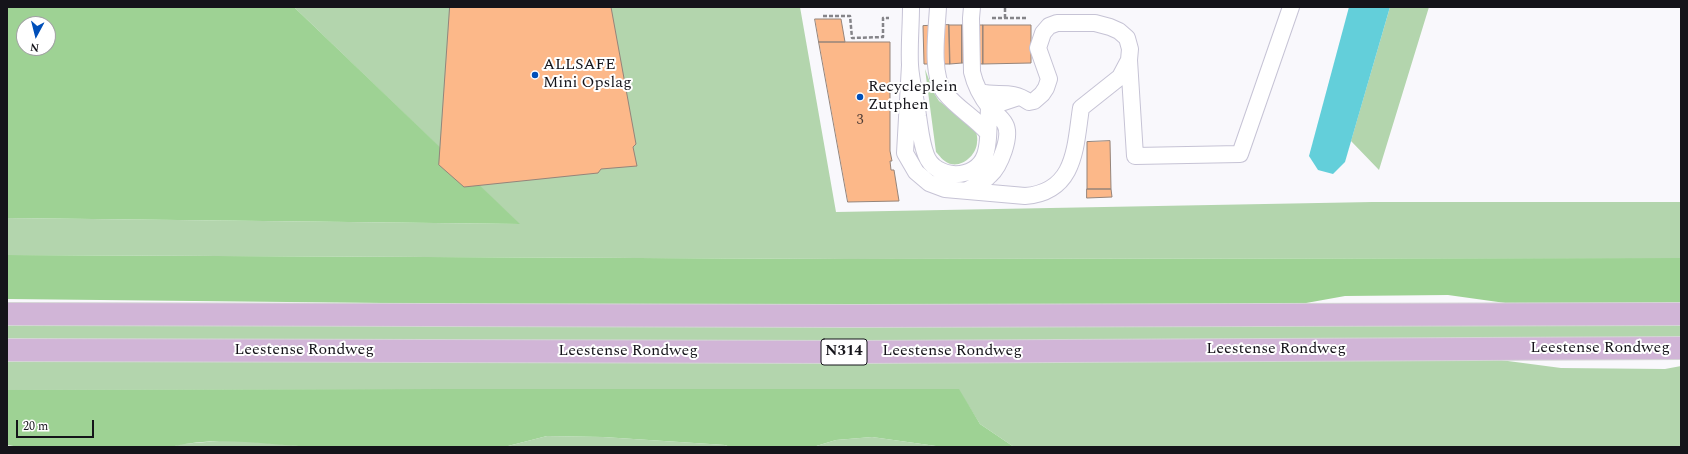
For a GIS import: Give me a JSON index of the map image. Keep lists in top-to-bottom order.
{
  "streets": {
    "main road": ["Leestense Rondweg", "N314"]
  },
  "places": ["ALLSAFE Mini Opslag", "Recycleplein Zutphen"],
  "house_numbers": ["3"],
  "scale_bar": "20 m",
  "north": "bottom"
}
